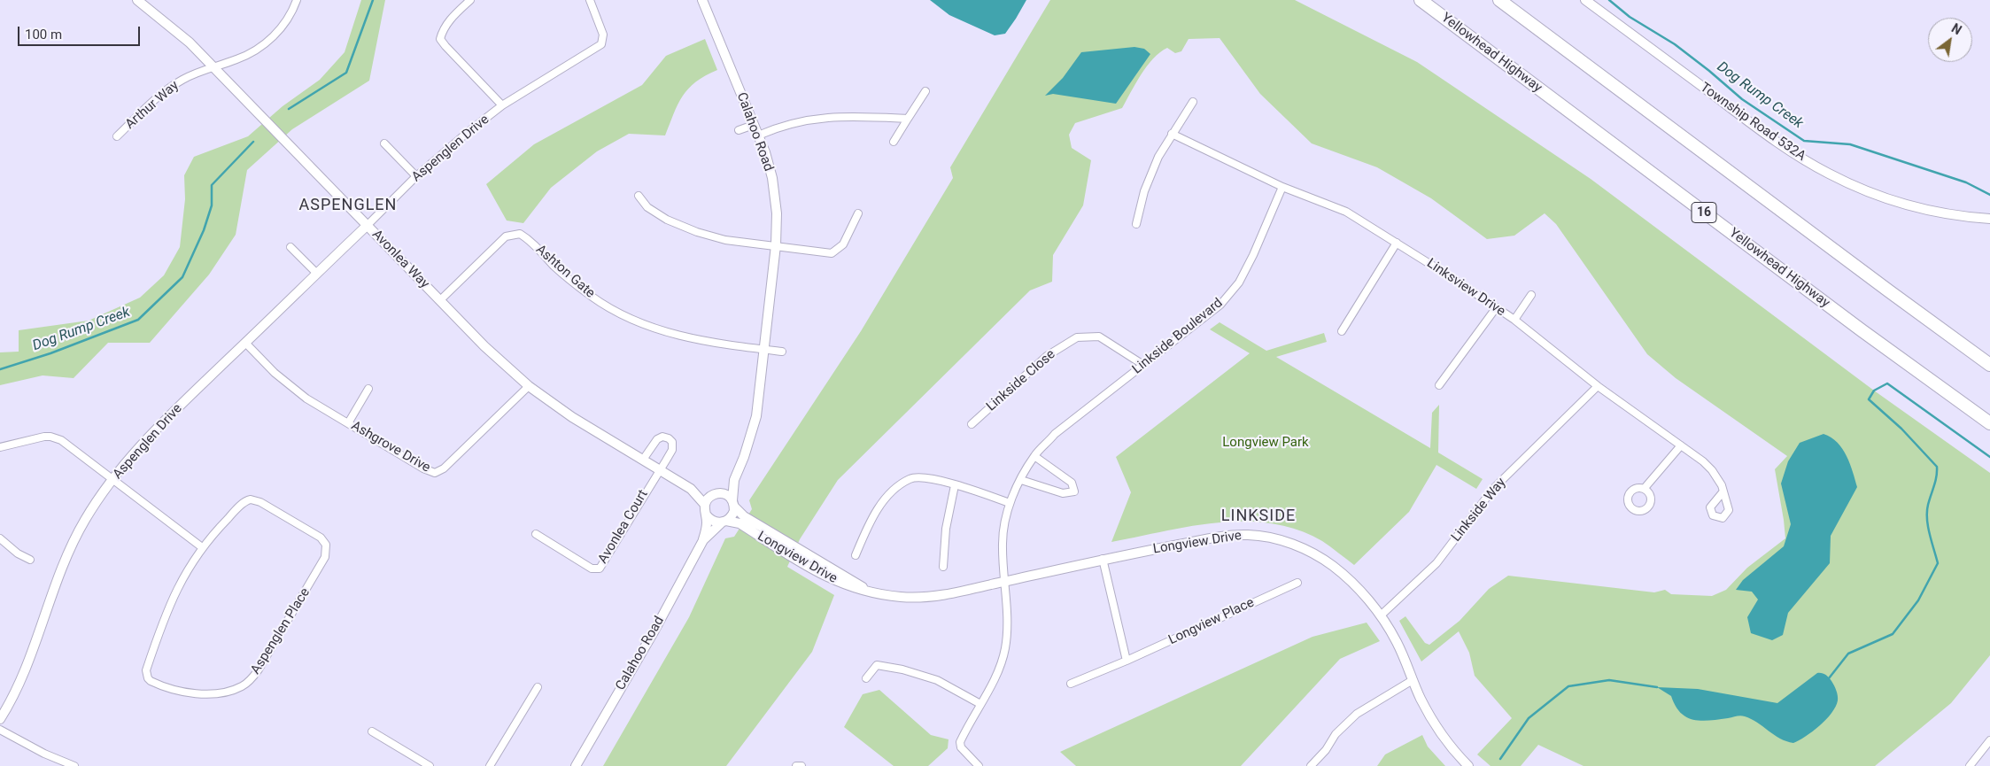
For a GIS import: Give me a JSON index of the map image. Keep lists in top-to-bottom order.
{
  "streets": {
    "highway": ["Yellowhead Highway", "16"],
    "street": [
      "Arthur Way",
      "Township Road 532A",
      "Calahoo Road",
      "Aspenglen Drive",
      "Avonlea Way",
      "Ashton Gate",
      "Linksview Drive",
      "Linkside Boulevard",
      "Linkside Close",
      "Ashgrove Drive",
      "Linkside Way",
      "Avonlea Court",
      "Longview Drive",
      "Longview Place",
      "Aspenglen Place"
    ]
  },
  "crossings": [
    ["Arthur Way", "Avonlea Way"],
    ["Calahoo Road", "Avonlea Way"],
    ["Calahoo Road", "Ashton Gate"],
    ["Calahoo Road", "Longview Drive"],
    ["Aspenglen Drive", "Avonlea Way"],
    ["Aspenglen Drive", "Ashgrove Drive"],
    ["Avonlea Way", "Ashton Gate"],
    ["Avonlea Way", "Ashgrove Drive"],
    ["Avonlea Way", "Avonlea Court"],
    ["Avonlea Way", "Longview Drive"],
    ["Linksview Drive", "Linkside Boulevard"],
    ["Linksview Drive", "Linkside Way"],
    ["Linkside Boulevard", "Linkside Close"],
    ["Linkside Boulevard", "Longview Drive"],
    ["Linkside Way", "Longview Drive"]
  ],
  "districts": ["ASPENGLEN", "LINKSIDE"],
  "water": ["Dog Rump Creek"],
  "parks": ["Longview Park"],
  "scale_bar": "100 m",
  "north": "top right"
}
